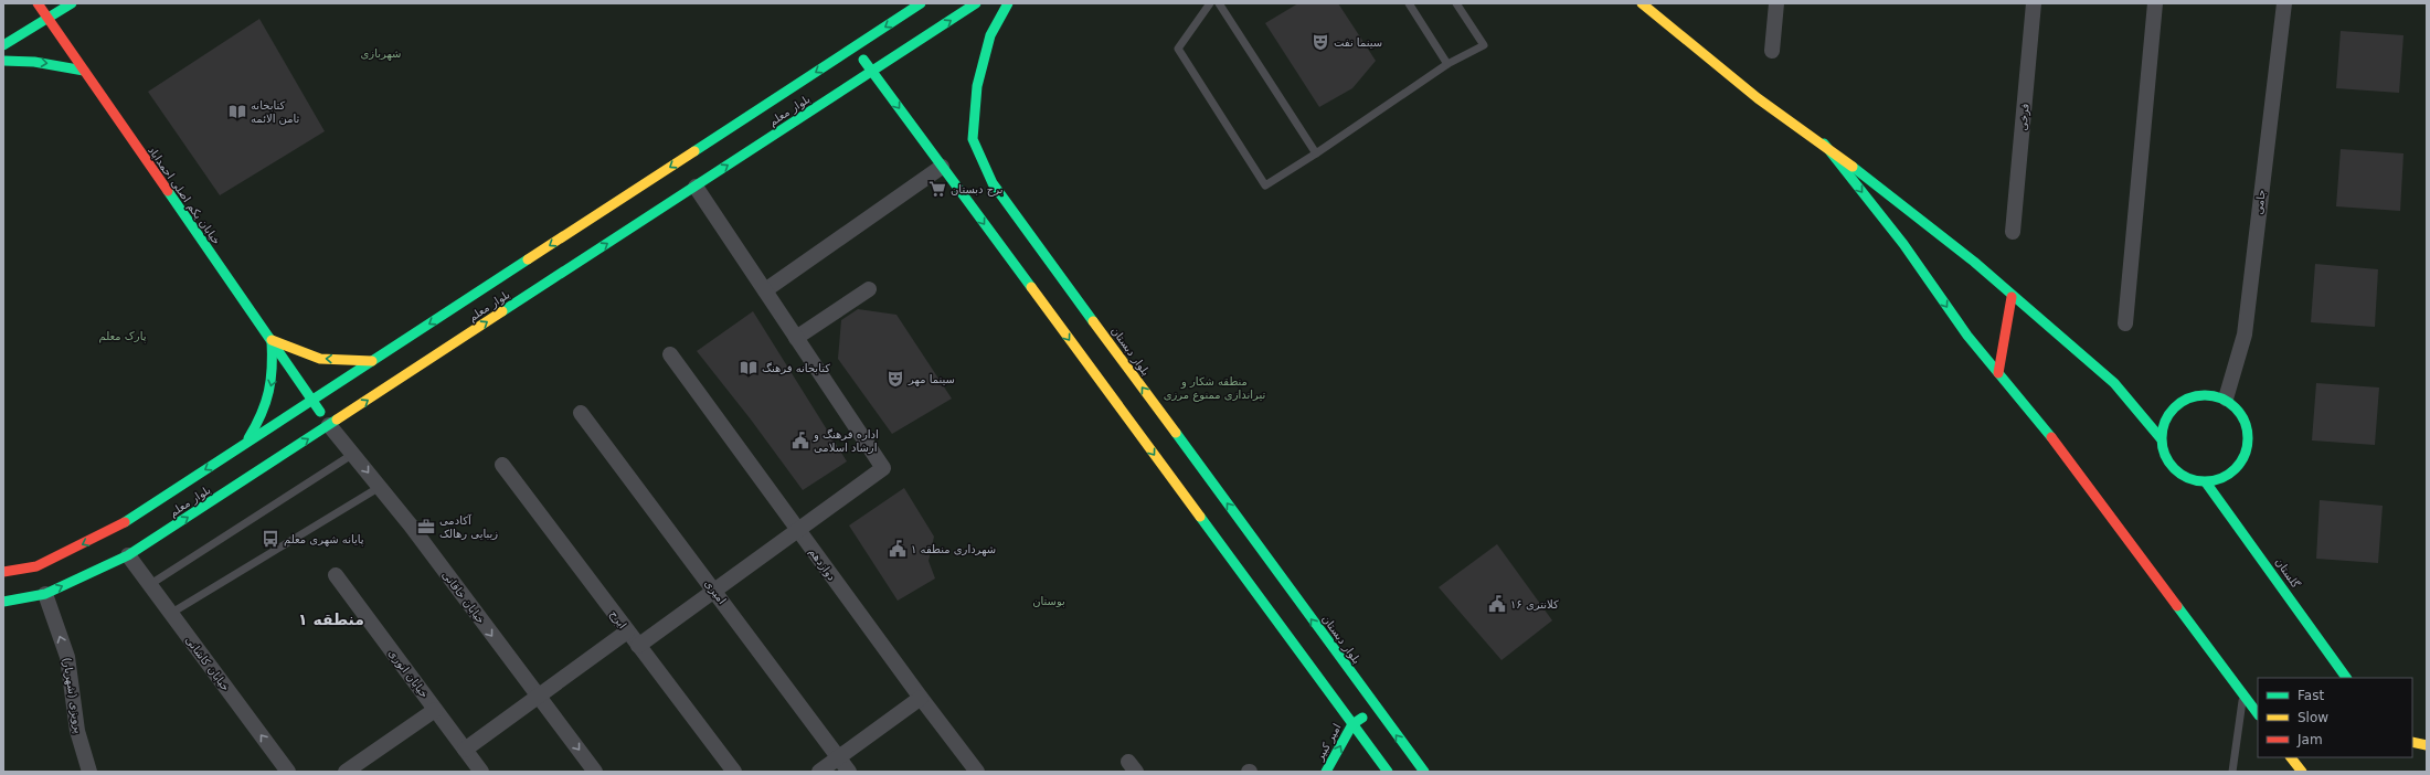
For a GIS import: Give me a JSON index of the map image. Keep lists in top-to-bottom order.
{
  "streets": {
    "street": [
      "بلوار معلم",
      "فرخی",
      "خیابان یکم اصلی احمداباد",
      "جامی",
      "بلوار دبستان",
      "دوازدهم",
      "گلستان",
      "امیری",
      "خیابان خاقانی",
      "ایرج",
      "خیابان کاشانی",
      "خیابان انوری",
      "پرویزی (شهریار)",
      "امیر کبیر"
    ]
  },
  "crossings": [
    ["بلوار معلم", "خیابان یکم اصلی احمداباد"],
    ["بلوار معلم", "خیابان خاقانی"],
    ["بلوار معلم", "خیابان کاشانی"],
    ["بلوار معلم", "پرویزی (شهریار)"],
    ["خیابان یکم اصلی احمداباد", "خیابان خاقانی"],
    ["جامی", "گلستان"]
  ],
  "one_way": [
    "خیابان خاقانی",
    "خیابان کاشانی",
    "پرویزی (شهریار)",
    "امیر کبیر"
  ],
  "districts": ["منطقه ۱"],
  "parks": [
    "شهربازی",
    "پارک معلم",
    "منطقه شکار و تیراندازی ممنوع مرزی",
    "بوستان"
  ],
  "places": {
    "theatre": ["سینما نفت", "سینما مهر"],
    "library": ["کتابخانه ثامن الائمه", "کتابخانه فرهنگ"],
    "supermarket": ["برج دبستان"],
    "public building": ["اداره فرهنگ و ارشاد اسلامی", "شهرداری منطقه ۱", "کلانتری ۱۶"],
    "office": ["آکادمی زیبایی رهالک"],
    "bus stop": ["پایانه شهری معلم"]
  },
  "legend": ["Fast", "Slow", "Jam"]
}
